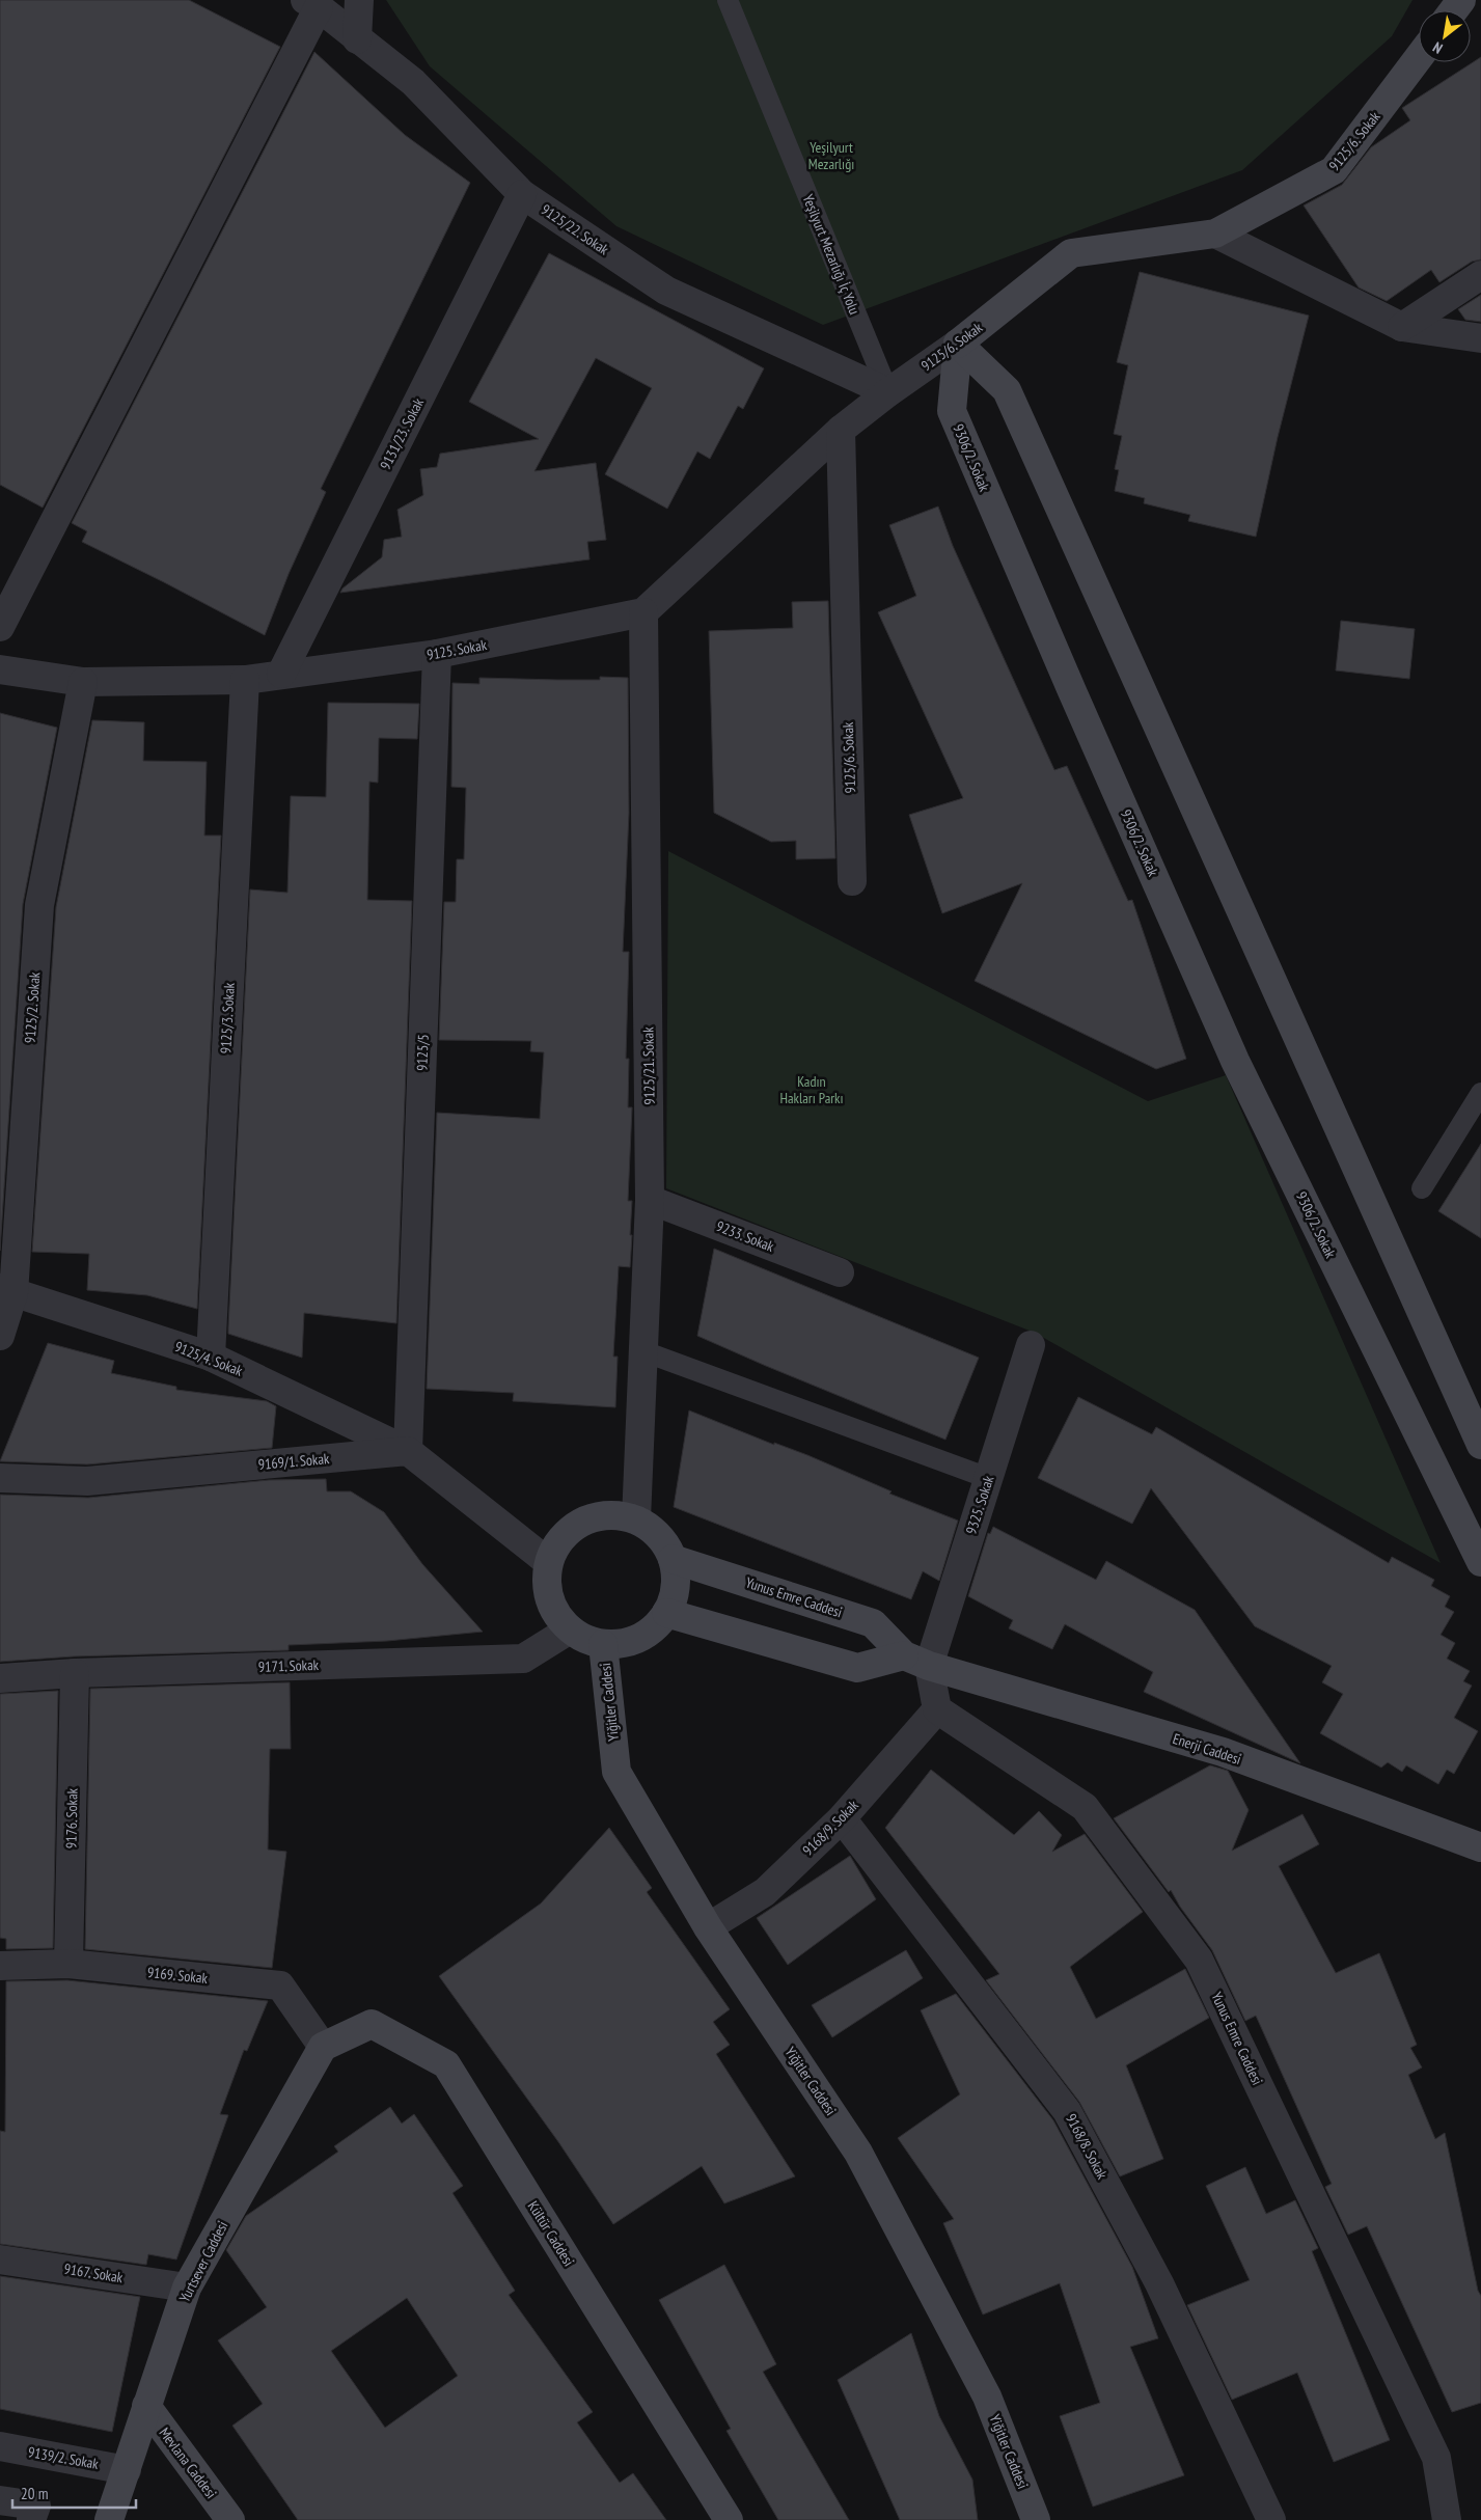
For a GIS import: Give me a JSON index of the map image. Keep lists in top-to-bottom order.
{
  "streets": {
    "main road": [
      "9125/6. Sokak",
      "9306/2. Sokak",
      "Yunus Emre Caddesi",
      "Yiğitler Caddesi",
      "Enerji Caddesi",
      "Kültür Caddesi",
      "Yurtsever Caddesi",
      "Mevlana Caddesi"
    ],
    "street": [
      "9125/22. Sokak",
      "9131/23. Sokak",
      "9125. Sokak",
      "9125/2. Sokak",
      "9125/3. Sokak",
      "9125/5",
      "9125/21. Sokak",
      "9233. Sokak",
      "9125/4. Sokak",
      "9169/1. Sokak",
      "9325. Sokak",
      "9171. Sokak",
      "9176. Sokak",
      "9168/9. Sokak",
      "9169. Sokak",
      "9168/8. Sokak",
      "9167. Sokak",
      "9139/2. Sokak"
    ],
    "lane": ["Yeşilyurt Mezarlığı İç Yolu"]
  },
  "crossings": [
    ["9125/6. Sokak", "9125/22. Sokak"],
    ["9125/6. Sokak", "Yeşilyurt Mezarlığı İç Yolu"],
    ["9125/6. Sokak", "9306/2. Sokak"],
    ["9125/22. Sokak", "Yeşilyurt Mezarlığı İç Yolu"],
    ["9125/22. Sokak", "9131/23. Sokak"],
    ["9131/23. Sokak", "9125. Sokak"],
    ["9125. Sokak", "9125/2. Sokak"],
    ["9125. Sokak", "9125/3. Sokak"],
    ["9125. Sokak", "9125/5"],
    ["9125. Sokak", "9125/21. Sokak"],
    ["9125/2. Sokak", "9125/4. Sokak"],
    ["9125/3. Sokak", "9125/4. Sokak"],
    ["9125/5", "9125/4. Sokak"],
    ["9125/5", "9169/1. Sokak"],
    ["9125/21. Sokak", "9233. Sokak"],
    ["9125/21. Sokak", "Yunus Emre Caddesi"],
    ["9125/21. Sokak", "9171. Sokak"],
    ["9125/21. Sokak", "Yiğitler Caddesi"],
    ["9125/4. Sokak", "9169/1. Sokak"],
    ["9325. Sokak", "Yunus Emre Caddesi"],
    ["9325. Sokak", "Enerji Caddesi"],
    ["Yunus Emre Caddesi", "9171. Sokak"],
    ["Yunus Emre Caddesi", "Yiğitler Caddesi"],
    ["Yunus Emre Caddesi", "Enerji Caddesi"],
    ["Yunus Emre Caddesi", "9168/9. Sokak"],
    ["9171. Sokak", "Yiğitler Caddesi"],
    ["9171. Sokak", "9176. Sokak"],
    ["Yiğitler Caddesi", "9168/9. Sokak"],
    ["9176. Sokak", "9169. Sokak"],
    ["9168/9. Sokak", "9168/8. Sokak"],
    ["9169. Sokak", "Kültür Caddesi"],
    ["9169. Sokak", "Yurtsever Caddesi"],
    ["Kültür Caddesi", "Yurtsever Caddesi"],
    ["Yurtsever Caddesi", "9167. Sokak"],
    ["Yurtsever Caddesi", "9139/2. Sokak"],
    ["Yurtsever Caddesi", "Mevlana Caddesi"]
  ],
  "parks": ["Yeşilyurt Mezarlığı", "Kadın Hakları Parkı"],
  "scale_bar": "20 m",
  "north": "bottom left"
}
